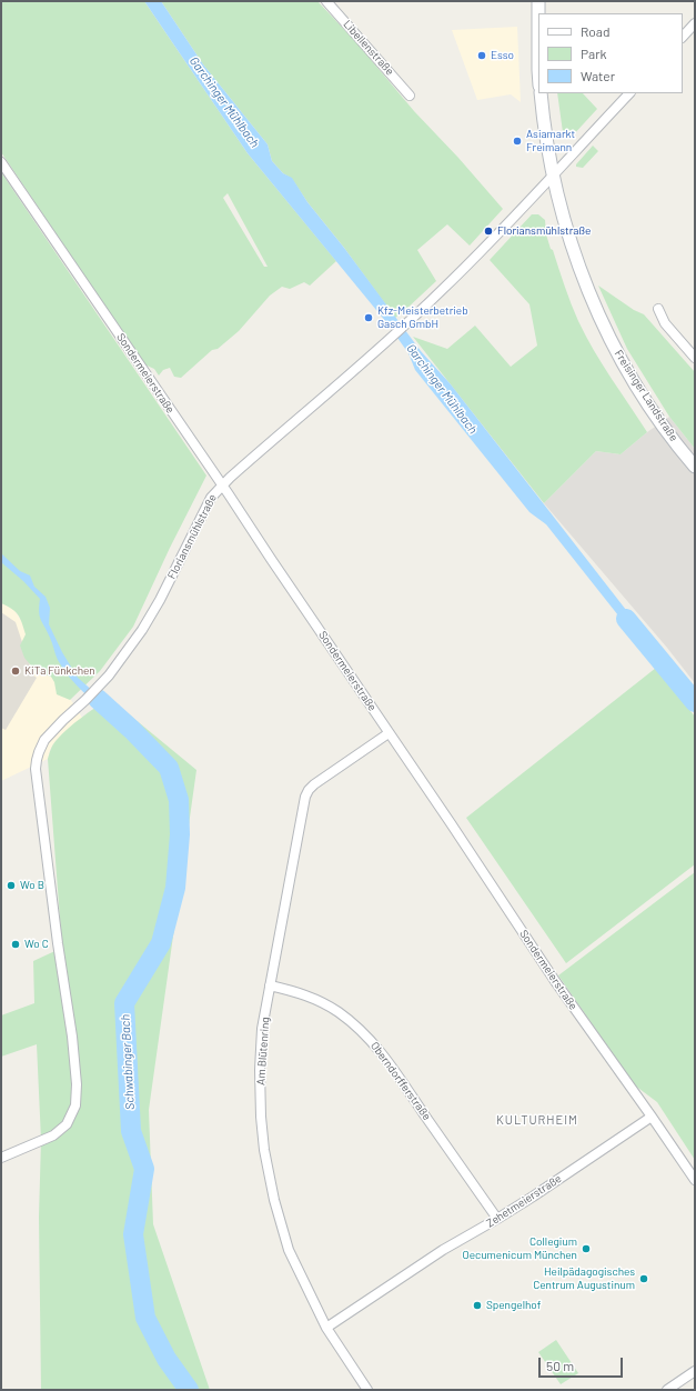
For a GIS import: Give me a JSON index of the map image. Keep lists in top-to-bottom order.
{
  "streets": {
    "main road": ["Freisinger Landstraße"],
    "street": [
      "Libellenstraße",
      "Sondermeierstraße",
      "Floriansmühlstraße",
      "Am Blütenring",
      "Oberndorfferstraße",
      "Zehetmeierstraße"
    ]
  },
  "crossings": [
    ["Sondermeierstraße", "Floriansmühlstraße"],
    ["Sondermeierstraße", "Am Blütenring"],
    ["Sondermeierstraße", "Zehetmeierstraße"],
    ["Freisinger Landstraße", "Floriansmühlstraße"],
    ["Am Blütenring", "Oberndorfferstraße"],
    ["Am Blütenring", "Zehetmeierstraße"],
    ["Oberndorfferstraße", "Zehetmeierstraße"]
  ],
  "districts": ["KULTURHEIM"],
  "water": ["Garchinger Mühlbach", "Schwabinger Bach"],
  "places": [
    "Esso",
    "Asiamarkt Freimann",
    "Floriansmühlstraße",
    "Kfz-Meisterbetrieb Gasch GmbH",
    "KiTa Fünkchen",
    "Wo B",
    "Wo C",
    "Collegium Oecumenicum München",
    "Heilpädagogisches Centrum Augustinum",
    "Spengelhof"
  ],
  "legend": ["Road", "Park", "Water"],
  "scale_bar": "50 m"
}
